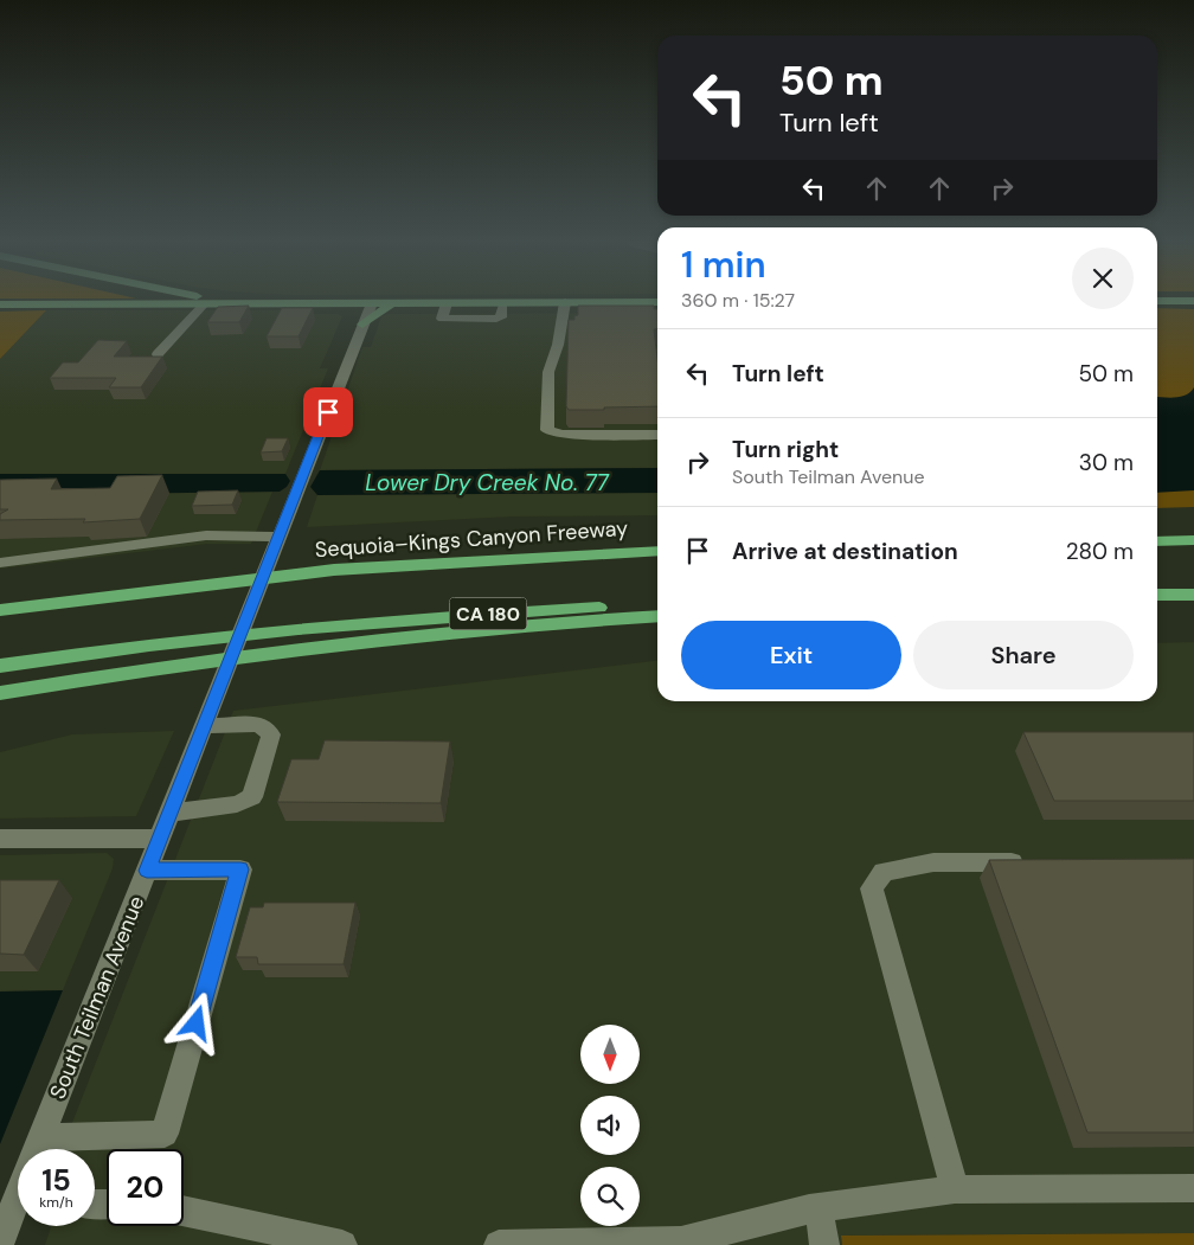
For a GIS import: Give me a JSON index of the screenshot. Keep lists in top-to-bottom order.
{
  "streets": {
    "highway": ["Sequoia–Kings Canyon Freeway", "CA 180"],
    "street": ["South Teilman Avenue"]
  },
  "water": ["Lower Dry Creek No. 77"],
  "north": "bottom",
  "page": {
    "turn": ["50 m", "Turn left"],
    "heading": ["1 min", "360 m · 15:27"],
    "list": [
      {
        "name": "Turn left",
        "value": "50 m"
      },
      {
        "name": "Turn right",
        "note": "South Teilman Avenue",
        "value": "30 m"
      },
      {
        "name": "Arrive at destination",
        "value": "280 m"
      }
    ],
    "buttons": ["Exit", "Share"],
    "speed": "15 km/h",
    "limit": "20"
  }
}
